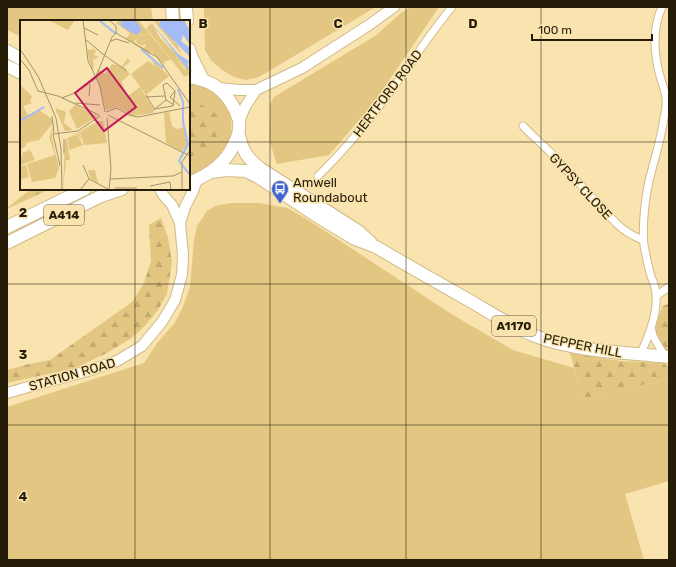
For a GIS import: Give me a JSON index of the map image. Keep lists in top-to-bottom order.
{
  "streets": {
    "main road": [
      "A414",
      "A1170",
      "PEPPER HILL",
      "STATION ROAD"
    ],
    "street": ["HERTFORD ROAD", "GYPSY CLOSE"]
  },
  "places": {
    "bus stop": ["Amwell Roundabout"]
  },
  "scale_bar": "100 m",
  "grid": {
    "columns": ["B", "C", "D"],
    "rows": ["2", "3", "4"]
  }
}
